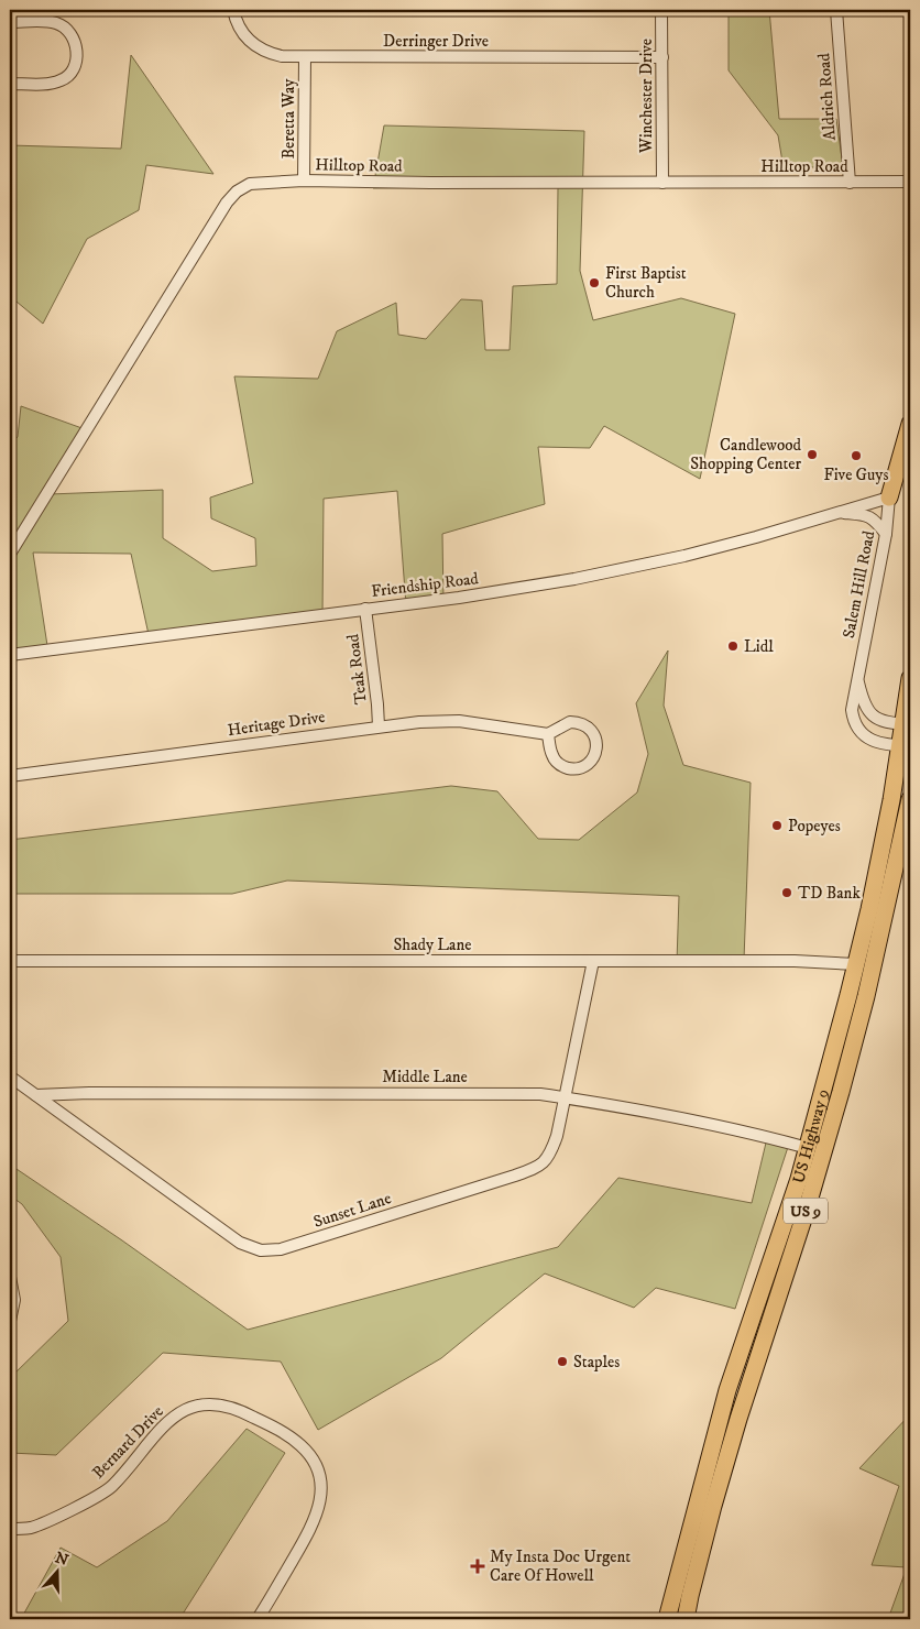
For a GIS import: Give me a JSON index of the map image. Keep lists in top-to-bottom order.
{
  "streets": {
    "highway": ["US Highway 9", "US 9"],
    "street": [
      "Derringer Drive",
      "Winchester Drive",
      "Aldrich Road",
      "Beretta Way",
      "Hilltop Road",
      "Friendship Road",
      "Salem Hill Road",
      "Teak Road",
      "Heritage Drive",
      "Shady Lane",
      "Middle Lane",
      "Sunset Lane",
      "Bernard Drive"
    ]
  },
  "crossings": [
    ["Derringer Drive", "Winchester Drive"],
    ["Derringer Drive", "Beretta Way"],
    ["Winchester Drive", "Hilltop Road"],
    ["Aldrich Road", "Hilltop Road"],
    ["Beretta Way", "Hilltop Road"],
    ["Friendship Road", "Salem Hill Road"],
    ["Friendship Road", "Teak Road"],
    ["Salem Hill Road", "US Highway 9"],
    ["Teak Road", "Heritage Drive"],
    ["Shady Lane", "US Highway 9"],
    ["Shady Lane", "Sunset Lane"],
    ["Middle Lane", "US Highway 9"],
    ["Middle Lane", "Sunset Lane"]
  ],
  "places": {
    "other": [
      "First Baptist Church",
      "Candlewood Shopping Center",
      "Five Guys",
      "Lidl",
      "Popeyes",
      "TD Bank",
      "Staples"
    ],
    "health": ["My Insta Doc Urgent Care Of Howell"]
  },
  "north": "top"
}
